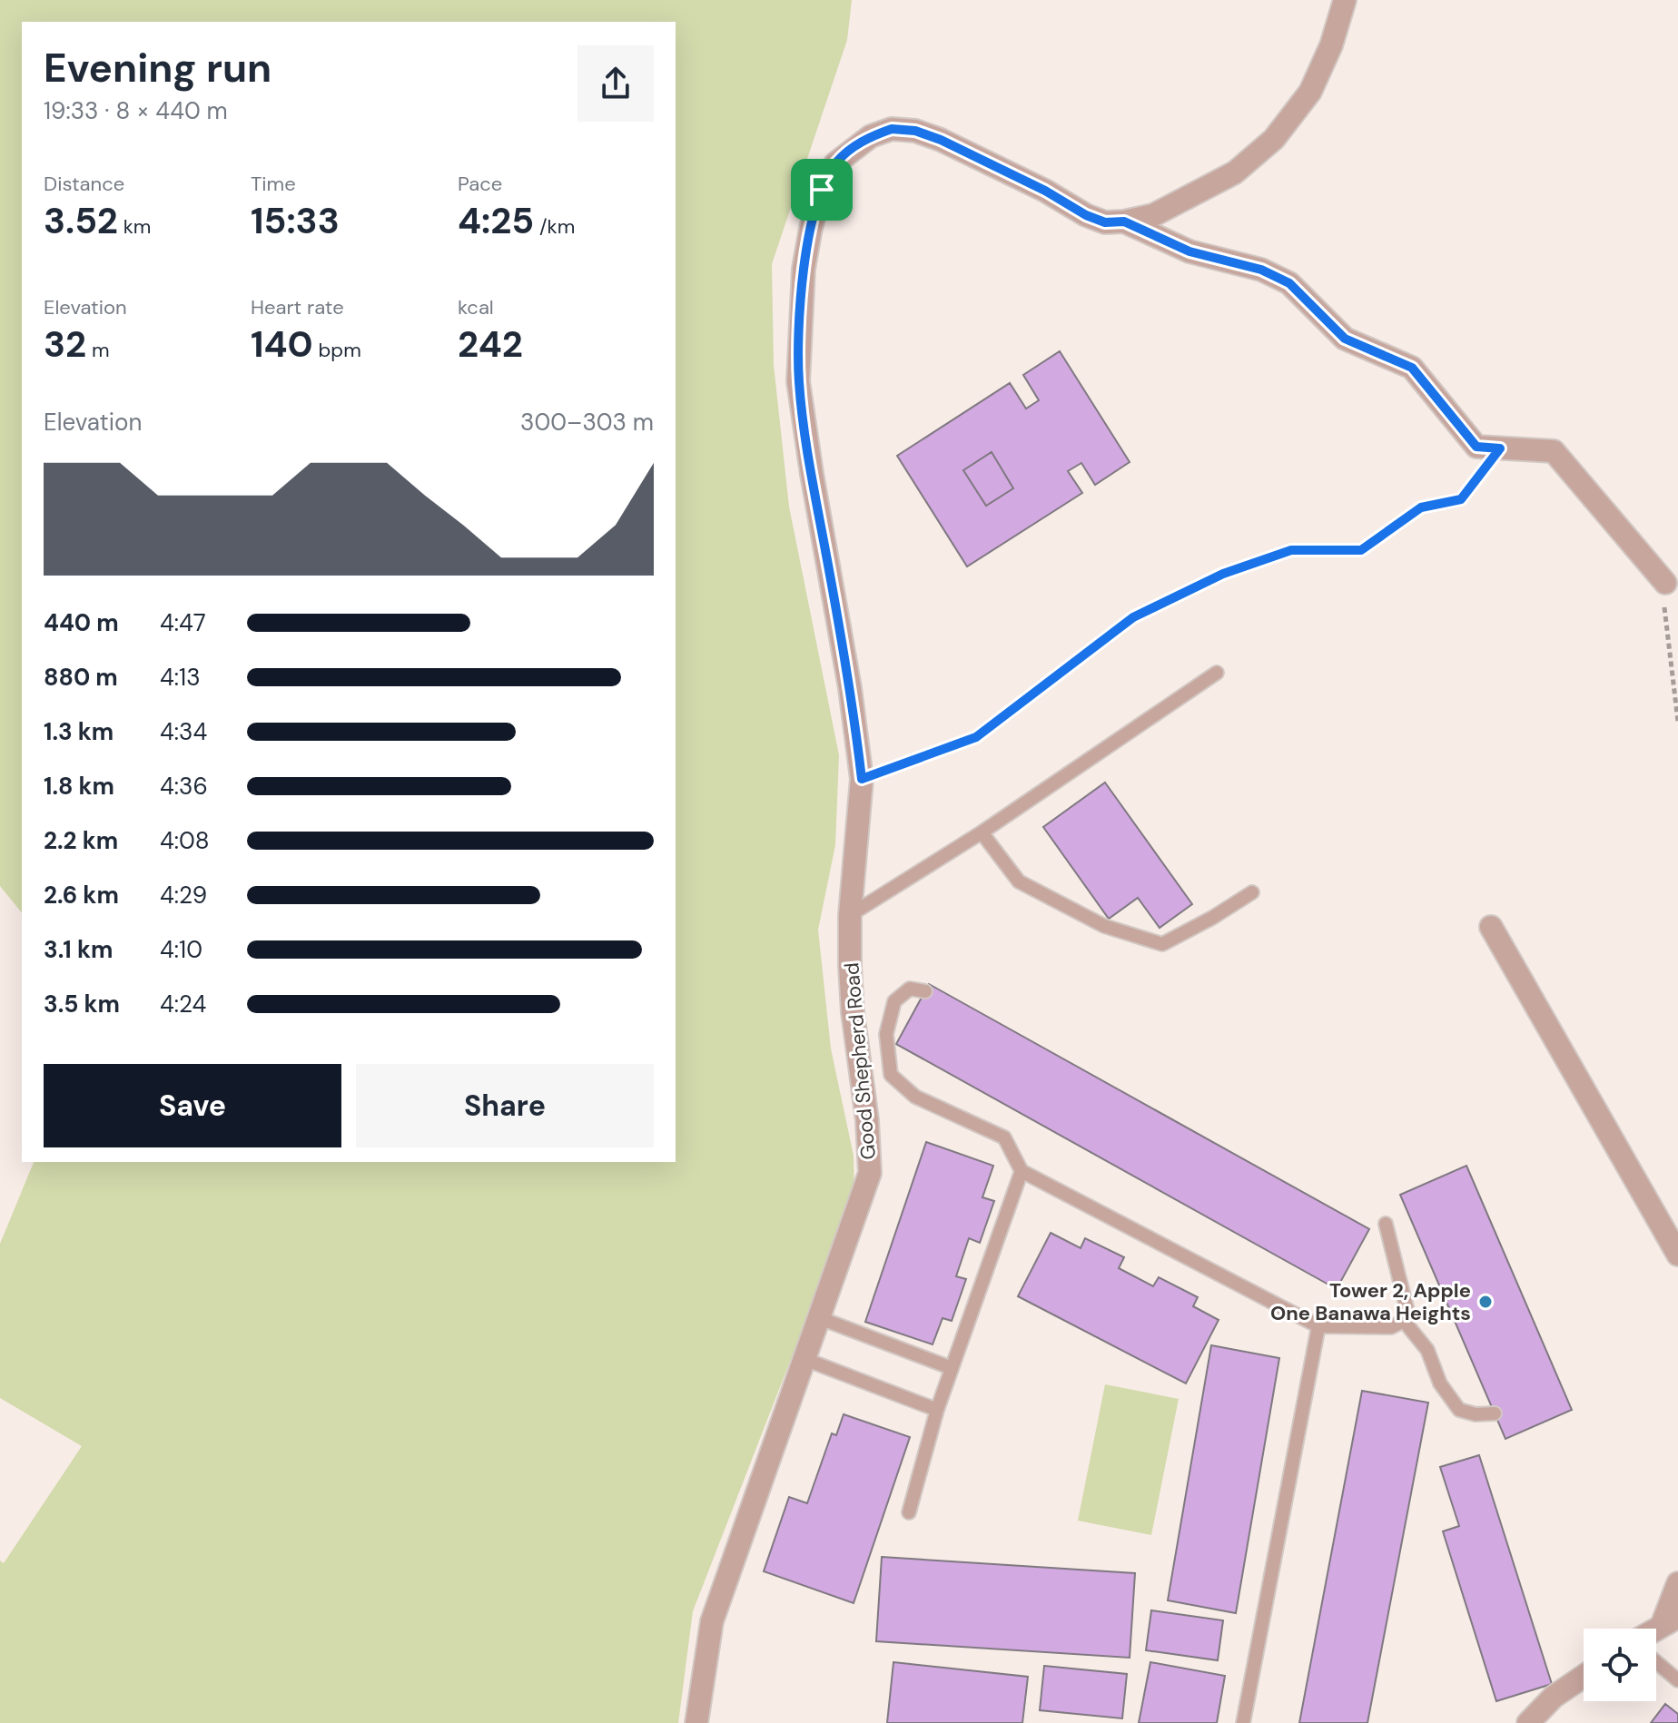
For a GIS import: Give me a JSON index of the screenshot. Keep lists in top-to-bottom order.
{
  "streets": {
    "street": ["Good Shepherd Road"]
  },
  "places": ["Tower 2, Apple One Banawa Heights"],
  "page": {
    "heading": ["Evening run", "19:33 · 8 × 440 m"],
    "stats": [
      ["Distance", "3.52 km"],
      ["Time", "15:33"],
      ["Pace", "4:25 /km"],
      ["Elevation", "32 m"],
      ["Heart rate", "140 bpm"],
      ["kcal", "242"]
    ],
    "chart": ["Elevation", "300–303 m"],
    "list": [
      {
        "name": "440 m",
        "note": "4:47"
      },
      {
        "name": "880 m",
        "note": "4:13"
      },
      {
        "name": "1.3 km",
        "note": "4:34"
      },
      {
        "name": "1.8 km",
        "note": "4:36"
      },
      {
        "name": "2.2 km",
        "note": "4:08"
      },
      {
        "name": "2.6 km",
        "note": "4:29"
      },
      {
        "name": "3.1 km",
        "note": "4:10"
      },
      {
        "name": "3.5 km",
        "note": "4:24"
      }
    ],
    "buttons": ["Save", "Share"]
  }
}
